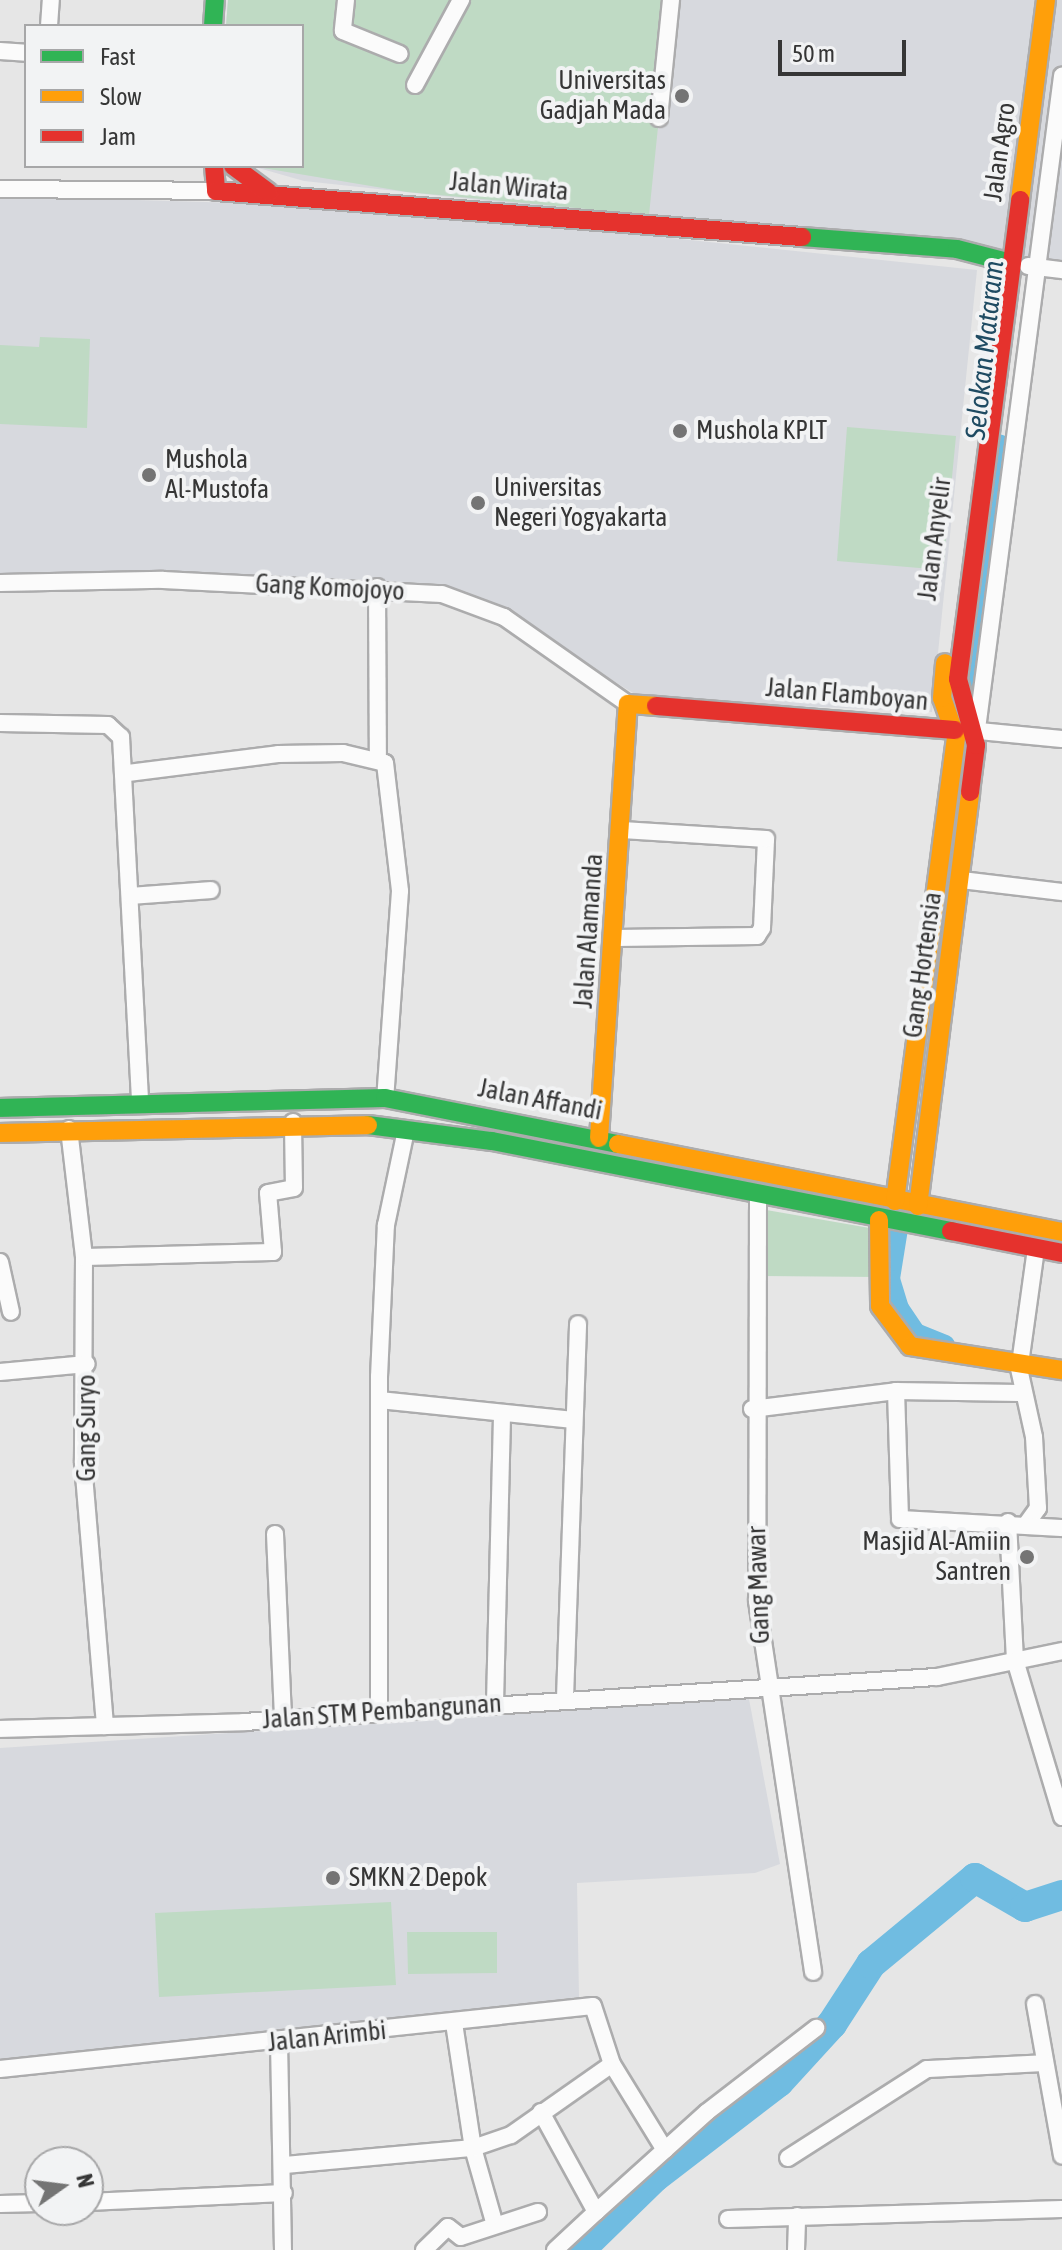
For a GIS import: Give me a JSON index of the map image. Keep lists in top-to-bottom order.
{
  "streets": {
    "main road": [
      "Jalan Agro",
      "Jalan Wirata",
      "Jalan Anyelir",
      "Jalan Flamboyan",
      "Jalan Alamanda",
      "Gang Hortensia",
      "Jalan Affandi"
    ],
    "street": [
      "Gang Komojoyo",
      "Gang Suryo",
      "Gang Mawar",
      "Jalan STM Pembangunan",
      "Jalan Arimbi"
    ]
  },
  "crossings": [
    ["Jalan Agro", "Jalan Wirata"],
    ["Jalan Agro", "Jalan Anyelir"],
    ["Jalan Wirata", "Jalan Anyelir"],
    ["Jalan Anyelir", "Jalan Flamboyan"],
    ["Jalan Anyelir", "Gang Hortensia"],
    ["Gang Komojoyo", "Jalan Flamboyan"],
    ["Gang Komojoyo", "Jalan Alamanda"],
    ["Jalan Flamboyan", "Jalan Alamanda"],
    ["Jalan Flamboyan", "Gang Hortensia"],
    ["Jalan Alamanda", "Jalan Affandi"],
    ["Gang Hortensia", "Jalan Affandi"],
    ["Jalan Affandi", "Gang Suryo"],
    ["Jalan Affandi", "Gang Mawar"],
    ["Gang Suryo", "Jalan STM Pembangunan"],
    ["Gang Mawar", "Jalan STM Pembangunan"]
  ],
  "water": ["Selokan Mataram"],
  "places": [
    "Universitas Gadjah Mada",
    "Mushola KPLT",
    "Mushola Al-Mustofa",
    "Universitas Negeri Yogyakarta",
    "Masjid Al-Amiin Santren",
    "SMKN 2 Depok"
  ],
  "legend": ["Fast", "Slow", "Jam"],
  "scale_bar": "50 m",
  "north": "right"
}
